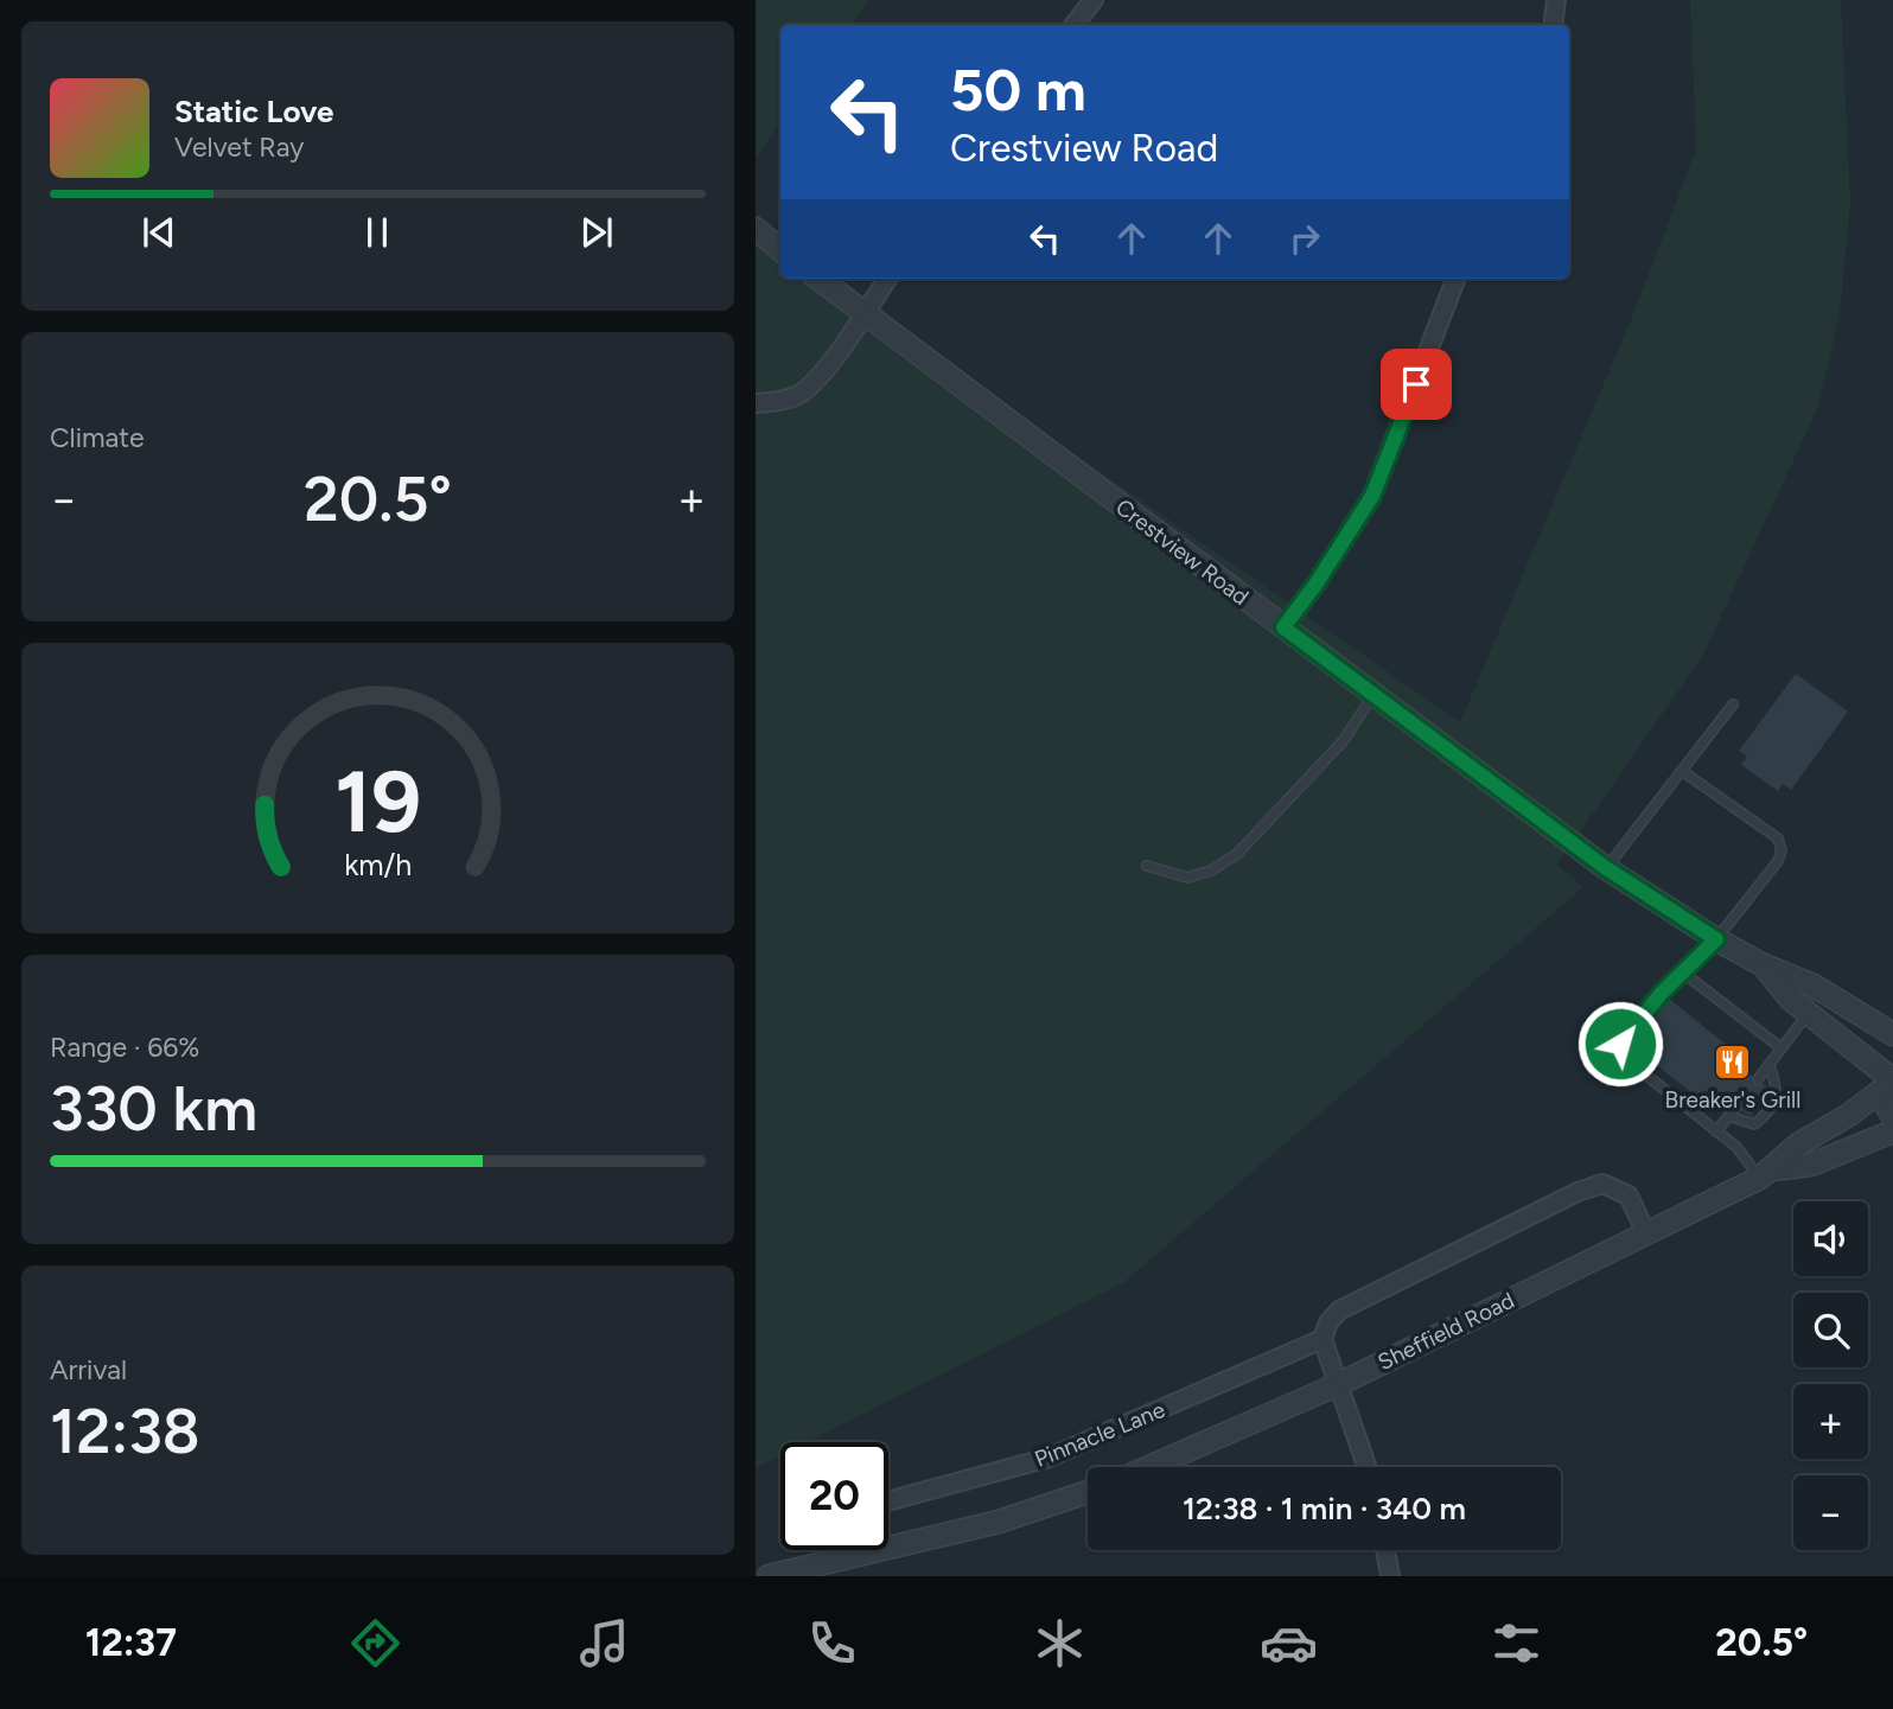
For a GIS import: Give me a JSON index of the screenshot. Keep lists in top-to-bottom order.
{
  "streets": {
    "street": ["Crestview Road", "Sheffield Road", "Pinnacle Lane"]
  },
  "crossings": [
    ["Crestview Road", "Sheffield Road"]
  ],
  "places": {
    "restaurant": ["Breaker's Grill"]
  },
  "page": {
    "turn": ["50 m", "Crestview Road"],
    "song": ["Static Love", "Velvet Ray"],
    "tile": [
      "Climate",
      ["Range · 66%", "330 km"],
      ["Arrival", "12:38"]
    ],
    "heat": ["−", "20.5°", "+"],
    "map_buttons": ["+", "−"],
    "limit": "20",
    "trip": "12:38 · 1 min · 340 m",
    "tabs": ["12:37", "20.5°"],
    "gauge": ["19", "km/h"]
  }
}
